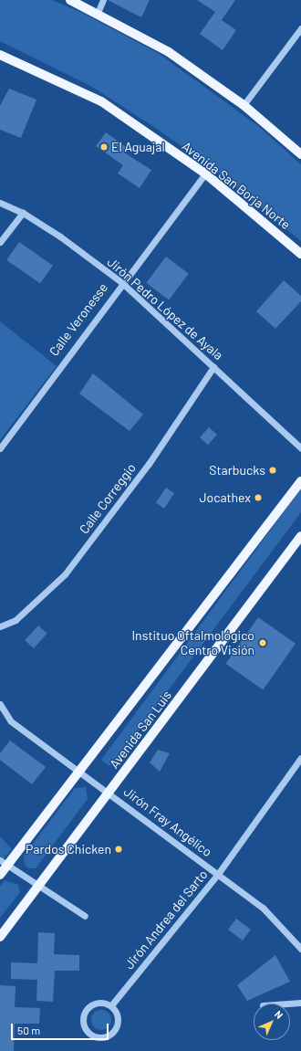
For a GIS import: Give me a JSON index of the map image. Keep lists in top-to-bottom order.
{
  "streets": {
    "main road": ["Avenida San Borja Norte", "Avenida San Luis"],
    "street": [
      "Jirón Pedro López de Ayala",
      "Calle Veronesse",
      "Calle Correggio",
      "Jirón Fray Angélico",
      "Jirón Andrea del Sarto"
    ]
  },
  "crossings": [
    ["Avenida San Borja Norte", "Calle Veronesse"],
    ["Jirón Pedro López de Ayala", "Calle Veronesse"],
    ["Jirón Pedro López de Ayala", "Calle Correggio"],
    ["Avenida San Luis", "Jirón Fray Angélico"],
    ["Jirón Fray Angélico", "Jirón Andrea del Sarto"]
  ],
  "places": [
    "El Aguajal",
    "Starbucks",
    "Jocathex",
    "Instituo Oftalmológico Centro Visión",
    "Pardos Chicken"
  ],
  "scale_bar": "50 m",
  "north": "top right"
}
